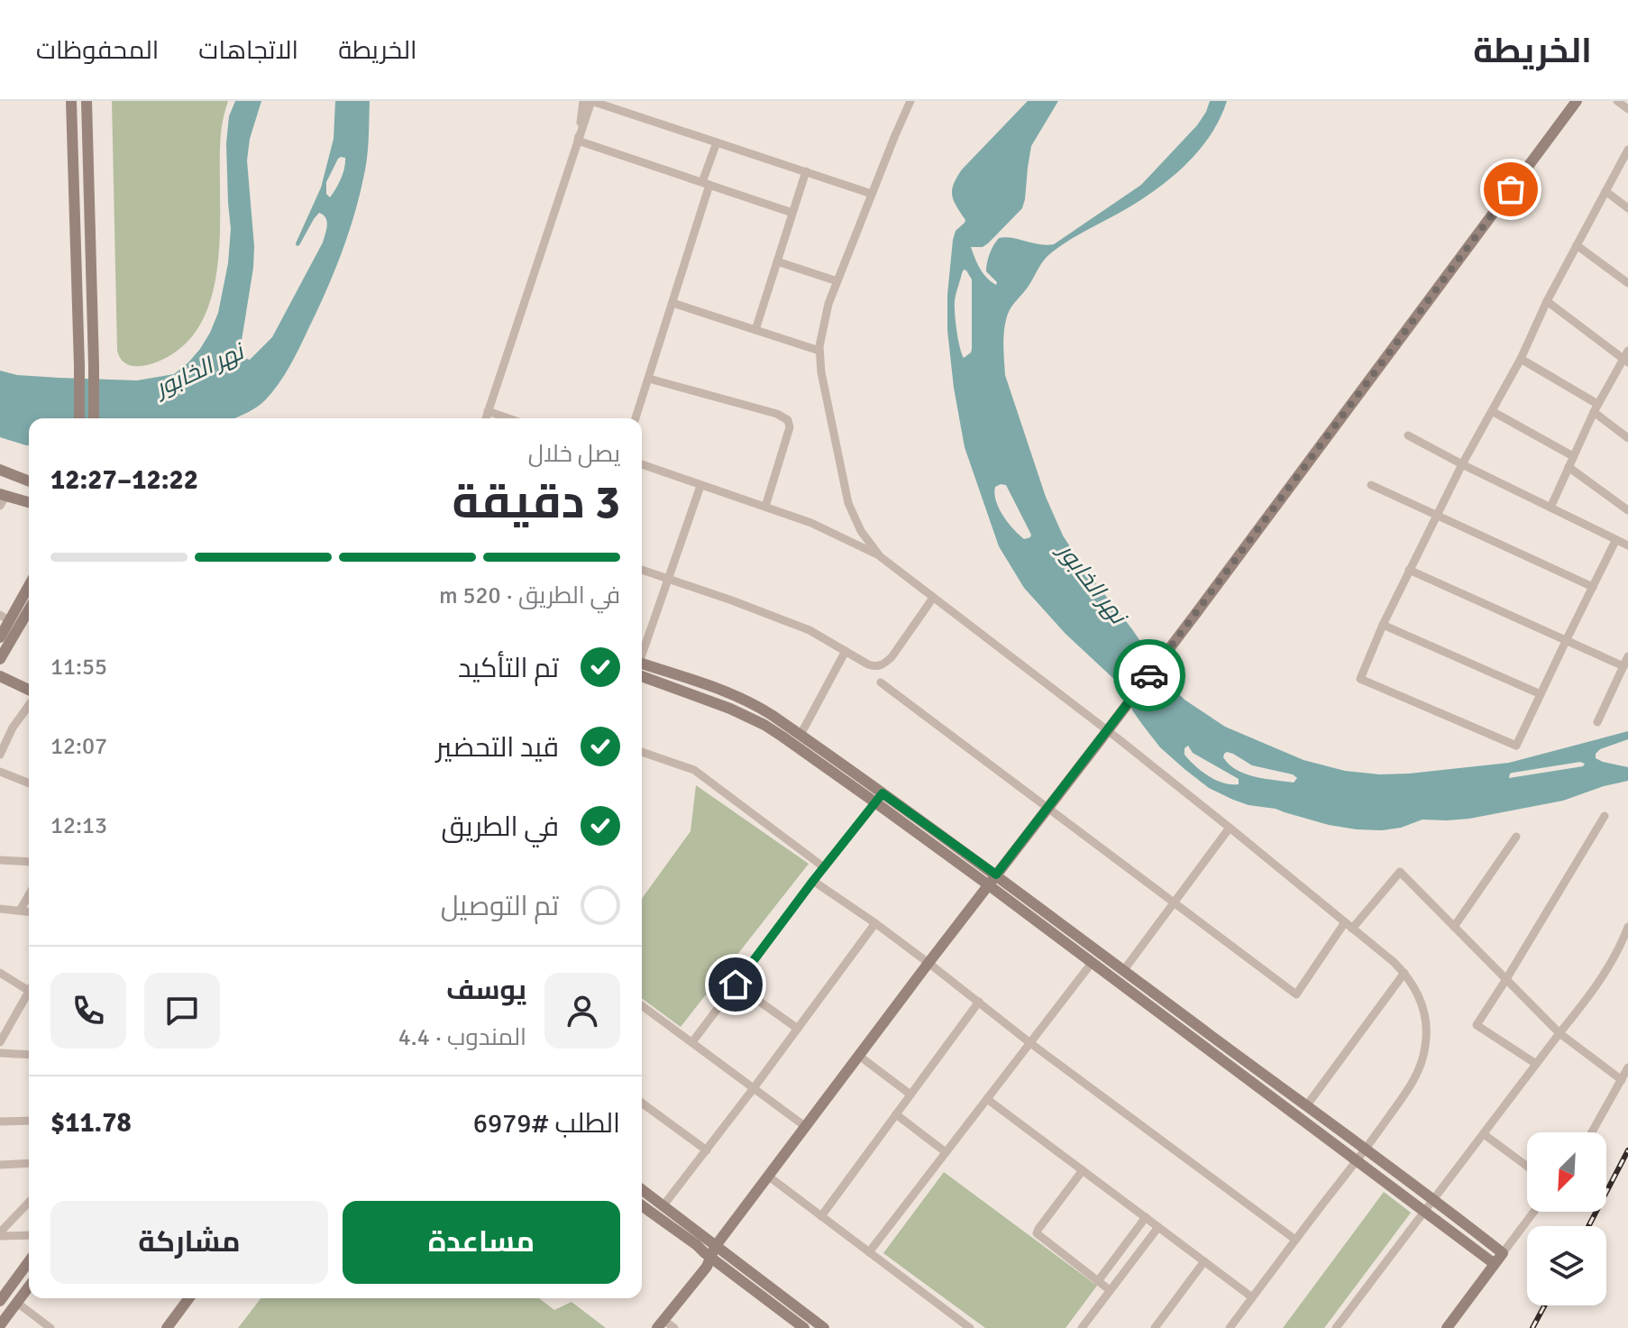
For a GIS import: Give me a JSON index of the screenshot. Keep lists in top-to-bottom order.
{
  "water": ["نهر الخابور"],
  "north": "bottom left",
  "page": {
    "header": "الخريطة",
    "nav": ["الخريطة", "الاتجاهات", "المحفوظات"],
    "heading": ["3 دقيقة", "يصل خلال", "12:22–12:27"],
    "panel": [
      "يوسف",
      "المندوب · 4.4",
      "الطلب #6979",
      "$11.78"
    ],
    "bar": "في الطريق · 520 m",
    "list": [
      ["تم التأكيد", "11:55"],
      ["قيد التحضير", "12:07"],
      ["في الطريق", "12:13"],
      "تم التوصيل"
    ],
    "buttons": ["مساعدة", "مشاركة"]
  }
}
